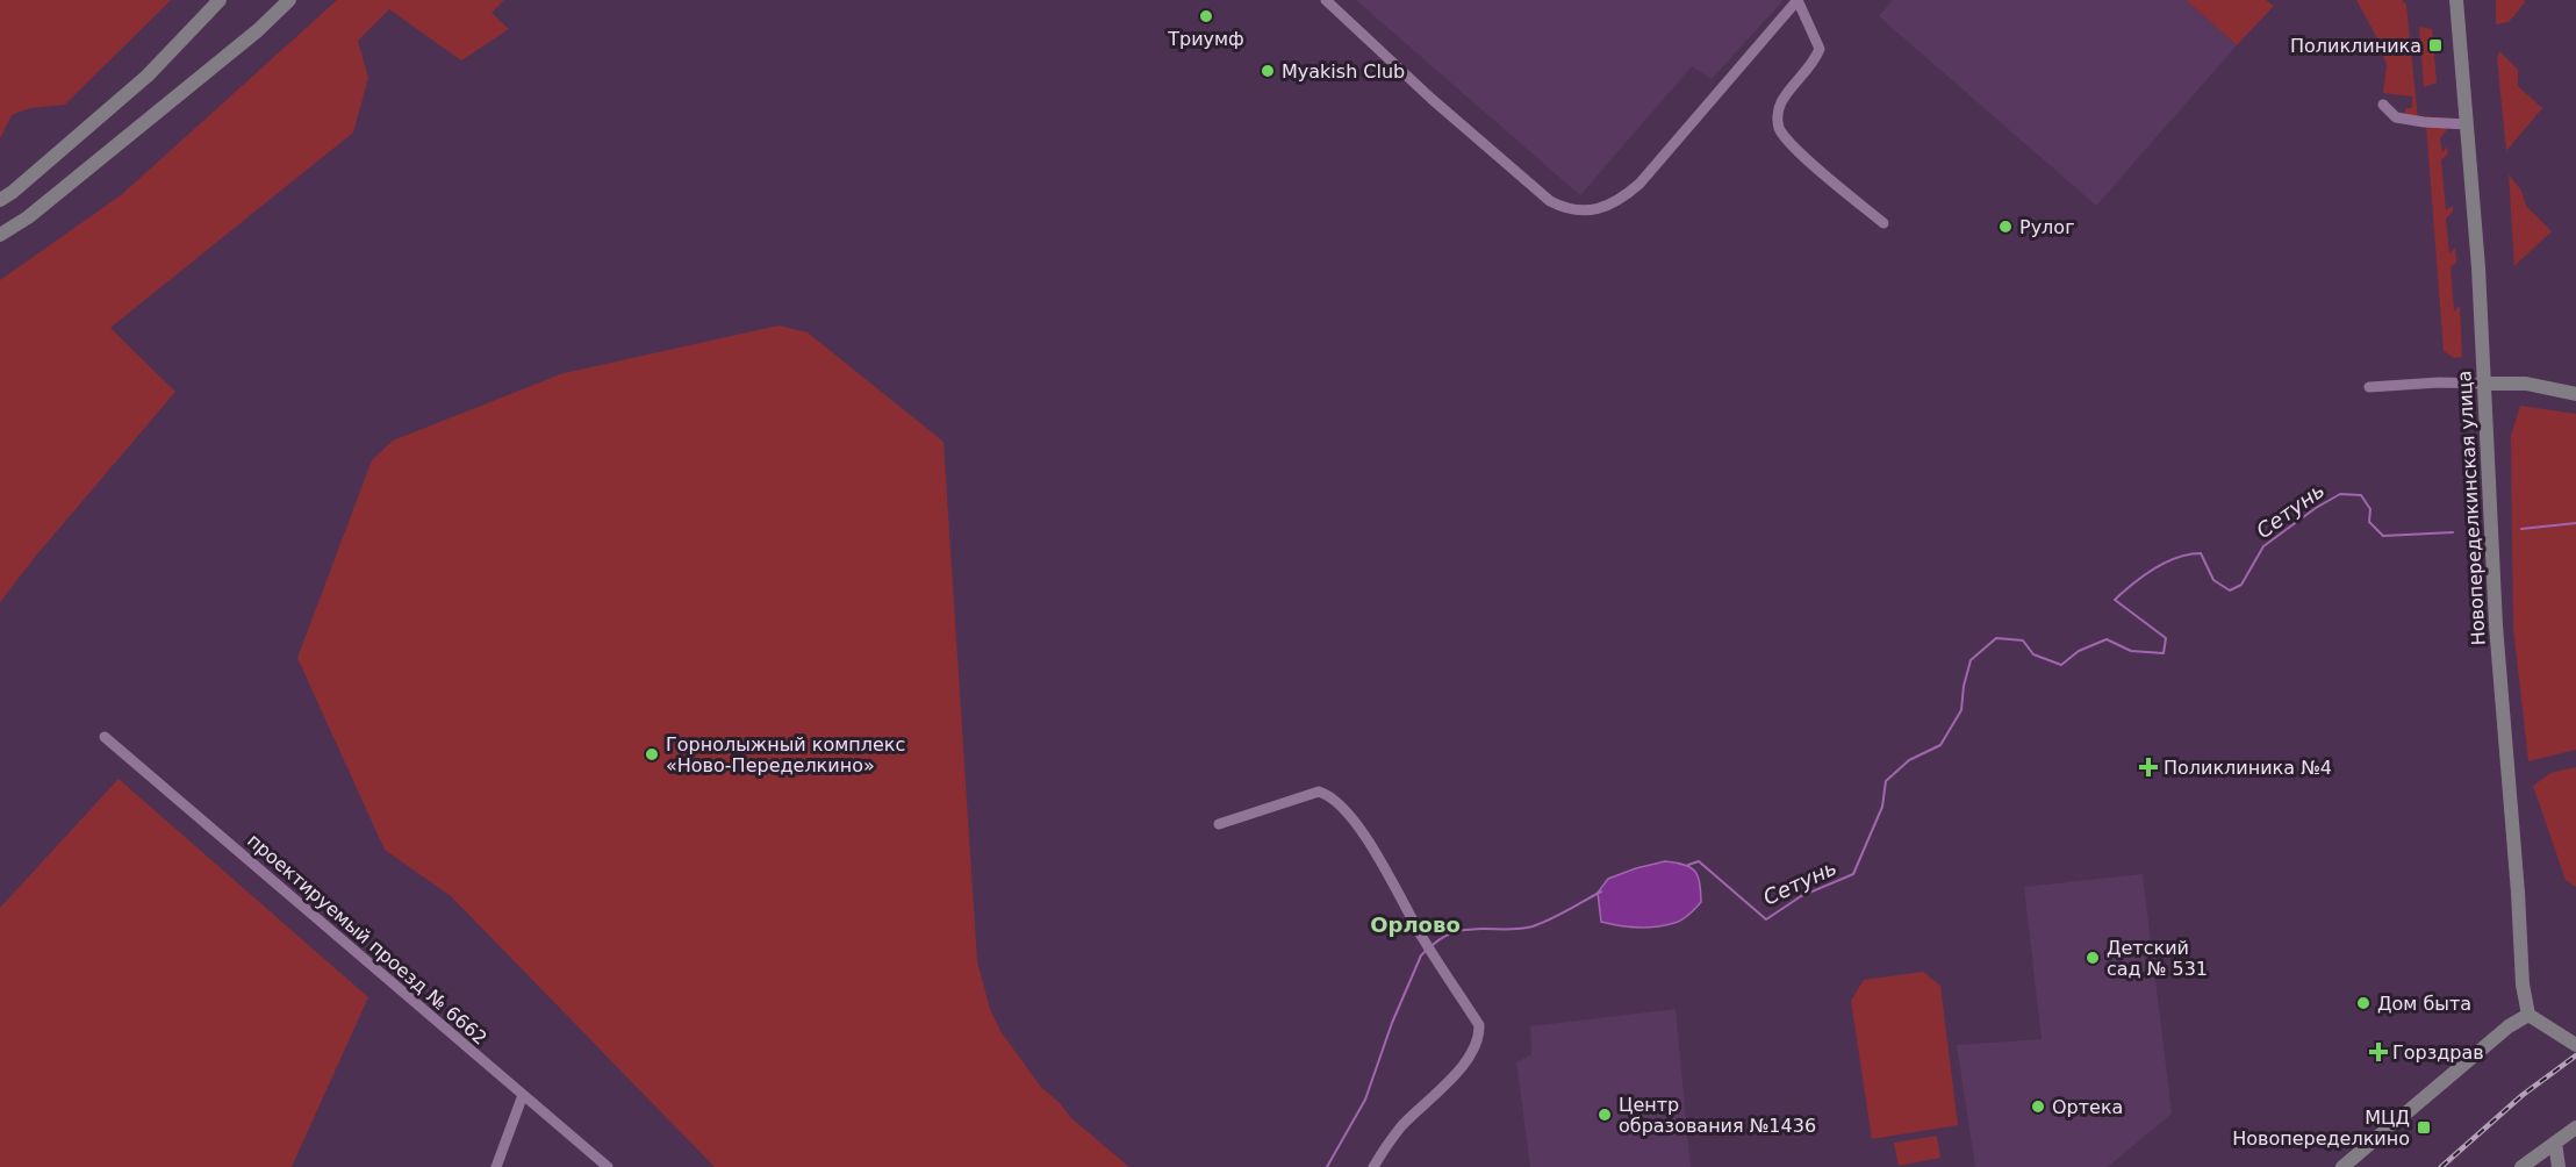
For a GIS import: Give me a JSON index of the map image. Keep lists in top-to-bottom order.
{
  "streets": {
    "main road": ["Новопеределкинская улица"],
    "street": ["проектируемый проезд № 6662"]
  },
  "districts": ["Орлово"],
  "water": ["Сетунь"],
  "places": {
    "other": [
      "Триумф",
      "Myakish Club",
      "Рулог",
      "Горнолыжный комплекс «Ново-Переделкино»",
      "Детский сад № 531",
      "Дом быта",
      "Ортека",
      "Центр образования №1436"
    ],
    "transit": ["Поликлиника", "МЦД Новопеределкино"],
    "health": ["Поликлиника №4", "Горздрав"]
  }
}
